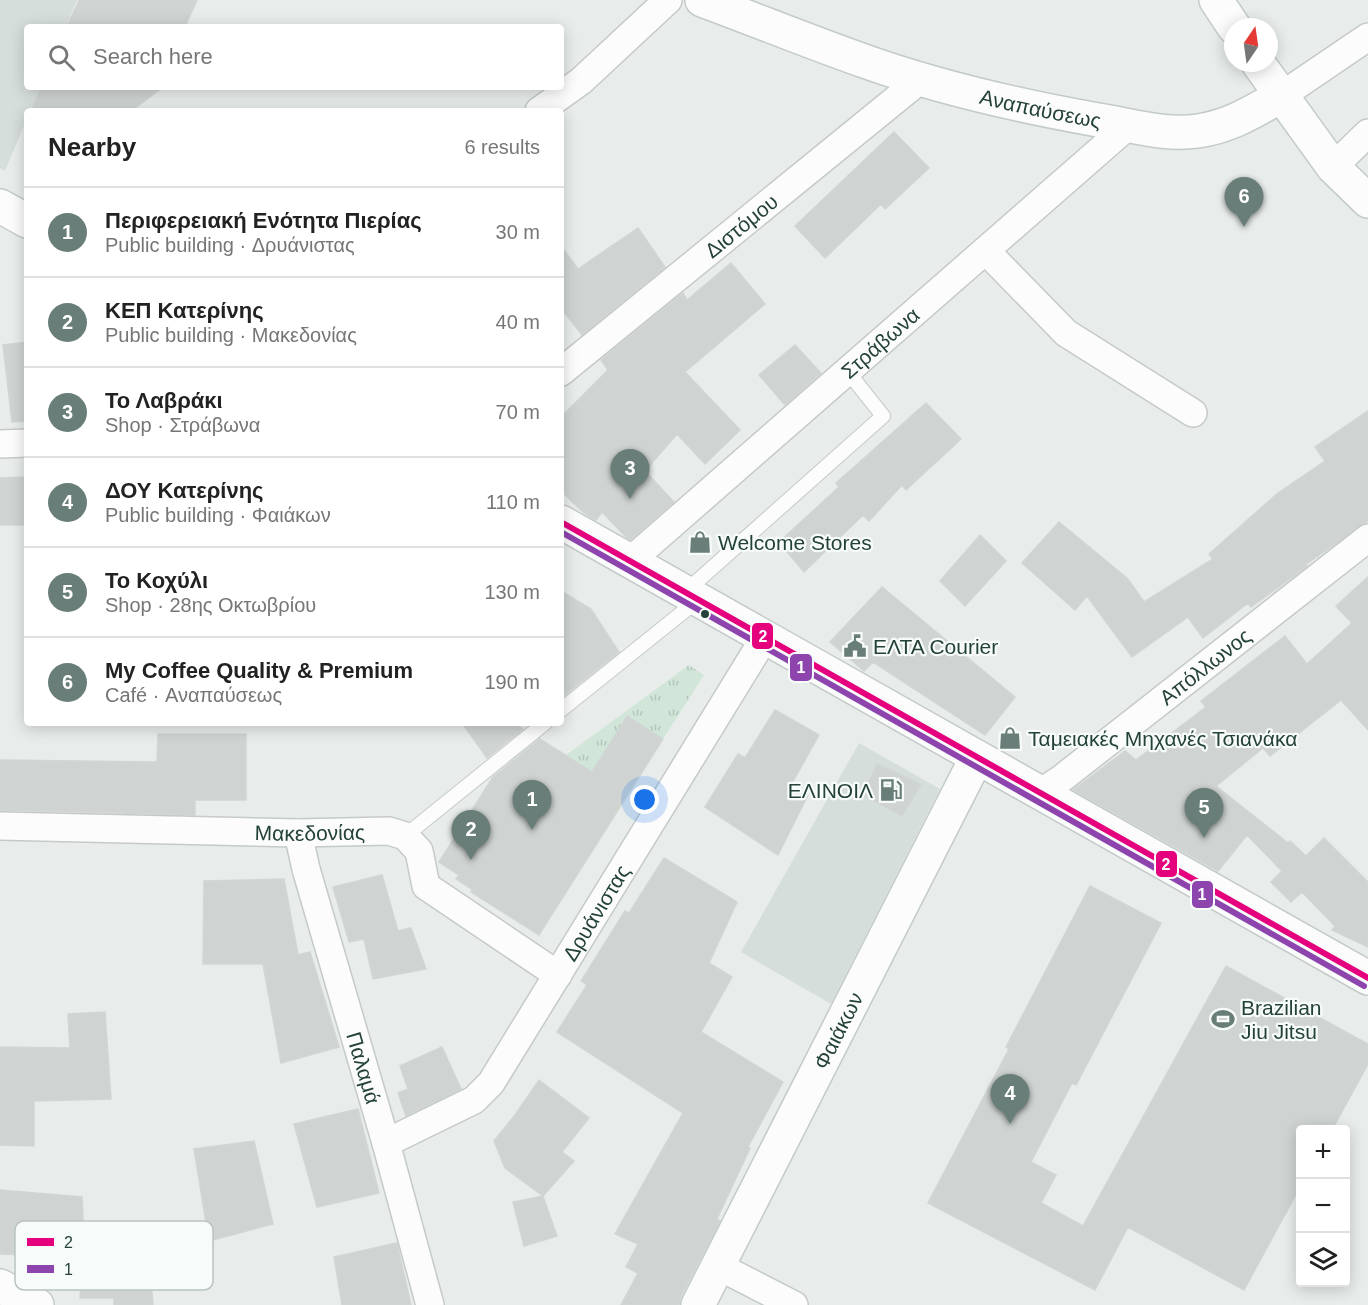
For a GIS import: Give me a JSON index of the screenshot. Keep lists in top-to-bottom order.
{
  "streets": {
    "street": [
      "Αναπαύσεως",
      "Διστόμου",
      "Στράβωνα",
      "Απόλλωνος",
      "Μακεδονίας",
      "Δρυάνιστας",
      "Φαιάκων",
      "Παλαμά"
    ]
  },
  "crossings": [
    ["Αναπαύσεως", "Διστόμου"],
    ["Αναπαύσεως", "Στράβωνα"],
    ["Μακεδονίας", "Παλαμά"],
    ["Δρυάνιστας", "Παλαμά"]
  ],
  "places": {
    "shop": ["Welcome Stores", "Ταμειακές Μηχανές Τσιανάκα"],
    "public building": ["ΕΛΤΑ Courier"],
    "fuel station": ["ΕΛΙΝΟΙΛ"],
    "sports": ["Brazilian Jiu Jitsu"]
  },
  "lines": ["transit line 2", "transit line 1"],
  "legend": ["2", "1"],
  "north": "top",
  "page": {
    "search": "Search here",
    "heading": ["Nearby", "6 results"],
    "pins": [
      "6",
      "3",
      "1",
      "5",
      "2",
      "4"
    ],
    "list": [
      {
        "mark": "1",
        "name": "Περιφερειακή Ενότητα Πιερίας",
        "note": "Public building · Δρυάνιστας",
        "value": "30 m"
      },
      {
        "mark": "2",
        "name": "ΚΕΠ Κατερίνης",
        "note": "Public building · Μακεδονίας",
        "value": "40 m"
      },
      {
        "mark": "3",
        "name": "Το Λαβράκι",
        "note": "Shop · Στράβωνα",
        "value": "70 m"
      },
      {
        "mark": "4",
        "name": "ΔΟΥ Κατερίνης",
        "note": "Public building · Φαιάκων",
        "value": "110 m"
      },
      {
        "mark": "5",
        "name": "Το Κοχύλι",
        "note": "Shop · 28ης Οκτωβρίου",
        "value": "130 m"
      },
      {
        "mark": "6",
        "name": "My Coffee Quality & Premium",
        "note": "Café · Αναπαύσεως",
        "value": "190 m"
      }
    ],
    "map_buttons": ["+", "−"]
  }
}
